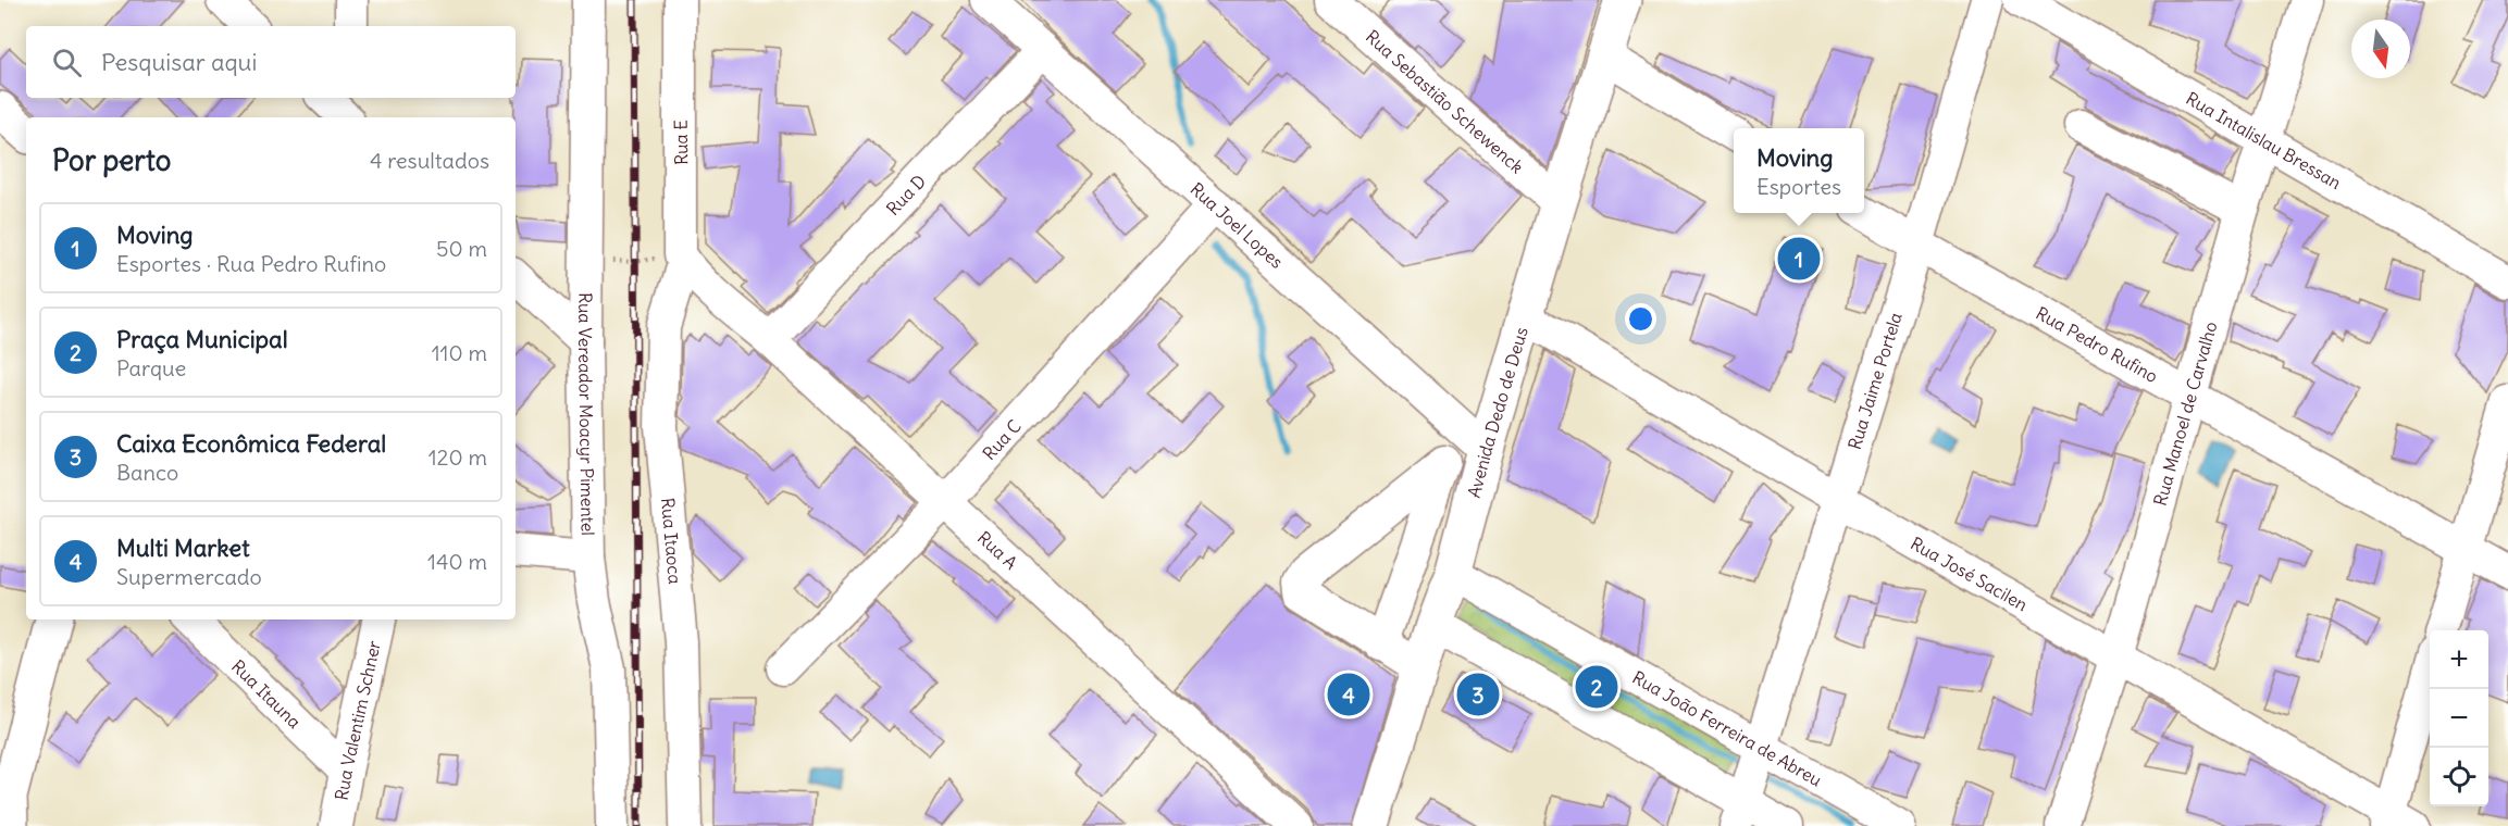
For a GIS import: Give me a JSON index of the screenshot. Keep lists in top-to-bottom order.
{
  "streets": {
    "main road": ["Avenida Dedo de Deus"],
    "street": [
      "Rua Sebastião Schewenck",
      "Rua Intalislau Bressan",
      "Rua E",
      "Rua D",
      "Rua Joel Lopes",
      "Rua Pedro Rufino",
      "Rua Jaime Portela",
      "Rua Manoel de Carvalho",
      "Rua Vereador Moacyr Pimentel",
      "Rua C",
      "Rua Itaoca",
      "Rua A",
      "Rua José Sacilen",
      "Rua Itauna",
      "Rua Valentim Schner",
      "Rua João Ferreira de Abreu"
    ]
  },
  "crossings": [
    ["Rua Sebastião Schewenck", "Avenida Dedo de Deus"],
    ["Rua Intalislau Bressan", "Rua Manoel de Carvalho"],
    ["Rua E", "Rua Itaoca"],
    ["Rua E", "Rua A"],
    ["Rua D", "Rua Joel Lopes"],
    ["Rua D", "Rua A"],
    ["Rua Joel Lopes", "Avenida Dedo de Deus"],
    ["Rua Joel Lopes", "Rua C"],
    ["Rua Pedro Rufino", "Rua Jaime Portela"],
    ["Rua Pedro Rufino", "Rua Manoel de Carvalho"],
    ["Rua Jaime Portela", "Rua José Sacilen"],
    ["Rua Jaime Portela", "Rua João Ferreira de Abreu"],
    ["Avenida Dedo de Deus", "Rua José Sacilen"],
    ["Avenida Dedo de Deus", "Rua João Ferreira de Abreu"],
    ["Rua Manoel de Carvalho", "Rua José Sacilen"],
    ["Rua C", "Rua A"],
    ["Rua Itaoca", "Rua A"],
    ["Rua Itauna", "Rua Valentim Schner"]
  ],
  "north": "bottom",
  "page": {
    "search": "Pesquisar aqui",
    "heading": ["Por perto", "4 resultados"],
    "popup": ["Moving", "Esportes"],
    "list": [
      {
        "mark": "1",
        "name": "Moving",
        "note": "Esportes · Rua Pedro Rufino",
        "value": "50 m"
      },
      {
        "mark": "2",
        "name": "Praça Municipal",
        "note": "Parque",
        "value": "110 m"
      },
      {
        "mark": "3",
        "name": "Caixa Econômica Federal",
        "note": "Banco",
        "value": "120 m"
      },
      {
        "mark": "4",
        "name": "Multi Market",
        "note": "Supermercado",
        "value": "140 m"
      }
    ],
    "pins": [
      "1",
      "2",
      "3",
      "4"
    ],
    "map_buttons": ["+", "−"]
  }
}
